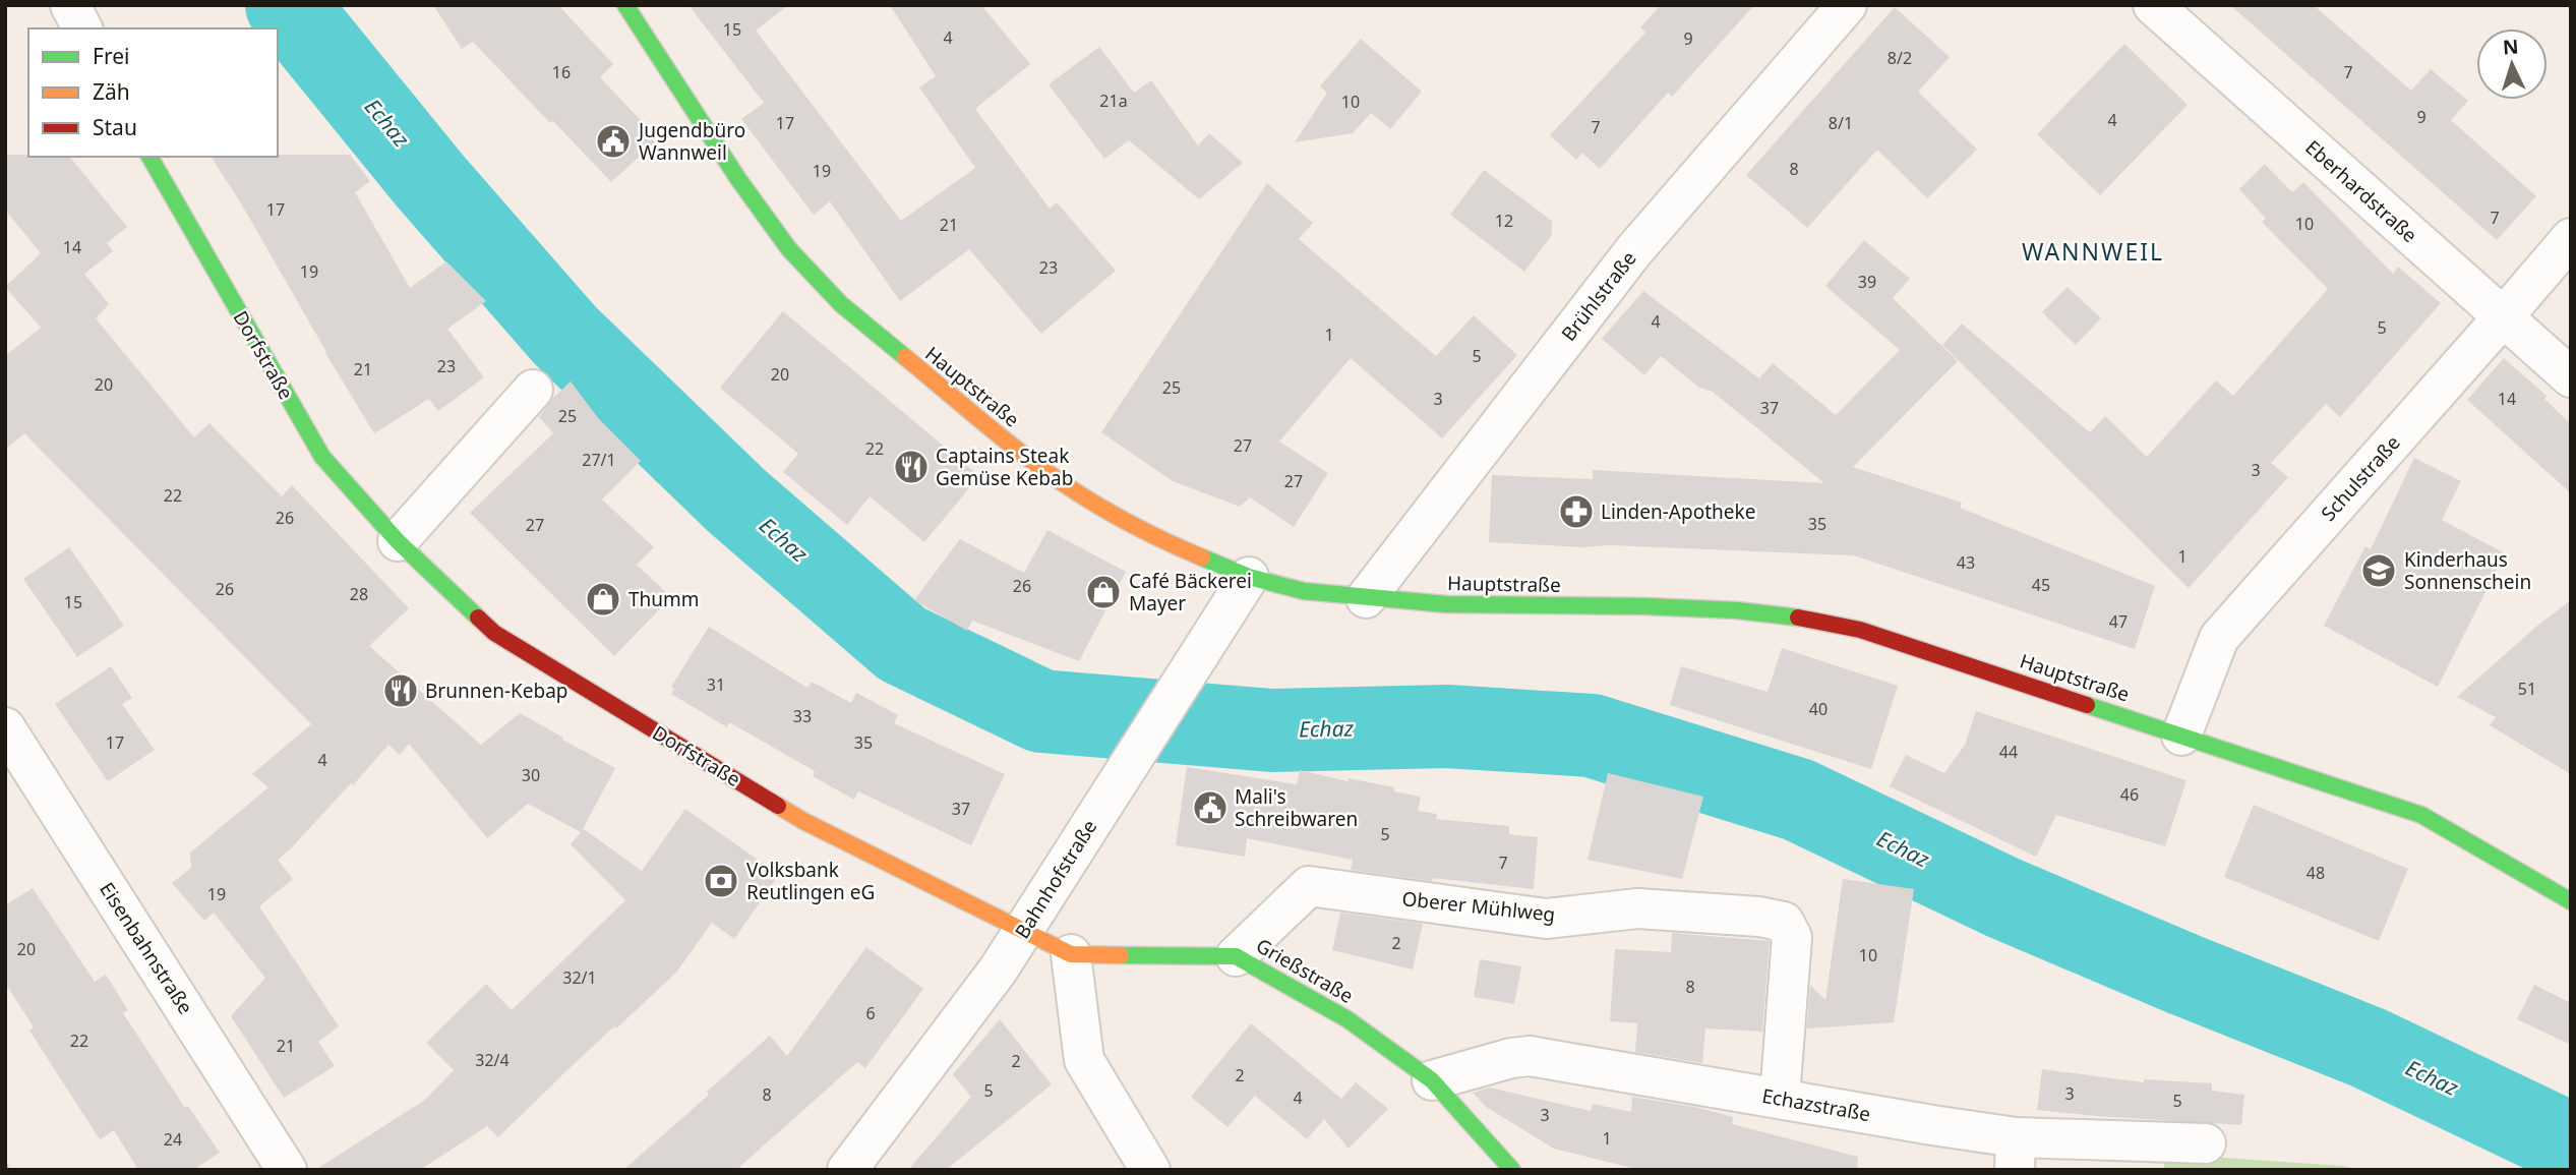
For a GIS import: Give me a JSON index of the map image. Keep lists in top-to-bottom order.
{
  "streets": {
    "main road": ["Dorfstraße", "Hauptstraße", "Grießstraße"],
    "street": [
      "Eberhardstraße",
      "Brühlstraße",
      "Schulstraße",
      "Bahnhofstraße",
      "Oberer Mühlweg",
      "Eisenbahnstraße",
      "Echazstraße"
    ]
  },
  "crossings": [
    ["Eberhardstraße", "Schulstraße"],
    ["Brühlstraße", "Hauptstraße"],
    ["Dorfstraße", "Bahnhofstraße"],
    ["Dorfstraße", "Grießstraße"],
    ["Hauptstraße", "Schulstraße"],
    ["Hauptstraße", "Bahnhofstraße"],
    ["Bahnhofstraße", "Grießstraße"],
    ["Oberer Mühlweg", "Grießstraße"],
    ["Oberer Mühlweg", "Echazstraße"],
    ["Grießstraße", "Echazstraße"]
  ],
  "districts": ["WANNWEIL"],
  "water": ["Echaz"],
  "places": {
    "public building": ["Jugendbüro Wannweil", "Mali's Schreibwaren"],
    "restaurant": ["Captains Steak Gemüse Kebab", "Brunnen-Kebap"],
    "pharmacy": ["Linden-Apotheke"],
    "school or university": ["Kinderhaus Sonnenschein"],
    "shop": ["Café Bäckerei Mayer", "Thumm"],
    "bank": ["Volksbank Reutlingen eG"]
  },
  "house_numbers": [
    "15",
    "4",
    "9",
    "8/2",
    "16",
    "7",
    "21a",
    "10",
    "9",
    "4",
    "17",
    "8/1",
    "7",
    "8",
    "19",
    "17",
    "7",
    "12",
    "10",
    "21",
    "14",
    "23",
    "19",
    "39",
    "4",
    "5",
    "1",
    "5",
    "23",
    "21",
    "20",
    "20",
    "25",
    "3",
    "14",
    "37",
    "25",
    "27",
    "22",
    "27/1",
    "3",
    "27",
    "22",
    "26",
    "35",
    "27",
    "1",
    "43",
    "45",
    "26",
    "26",
    "28",
    "15",
    "47",
    "31",
    "51",
    "40",
    "33",
    "17",
    "35",
    "44",
    "4",
    "30",
    "46",
    "37",
    "5",
    "7",
    "48",
    "19",
    "2",
    "20",
    "10",
    "32/1",
    "8",
    "6",
    "22",
    "21",
    "32/4",
    "2",
    "2",
    "5",
    "3",
    "8",
    "4",
    "5",
    "3",
    "1",
    "24"
  ],
  "legend": ["Frei", "Zäh", "Stau"],
  "north": "top"
}
